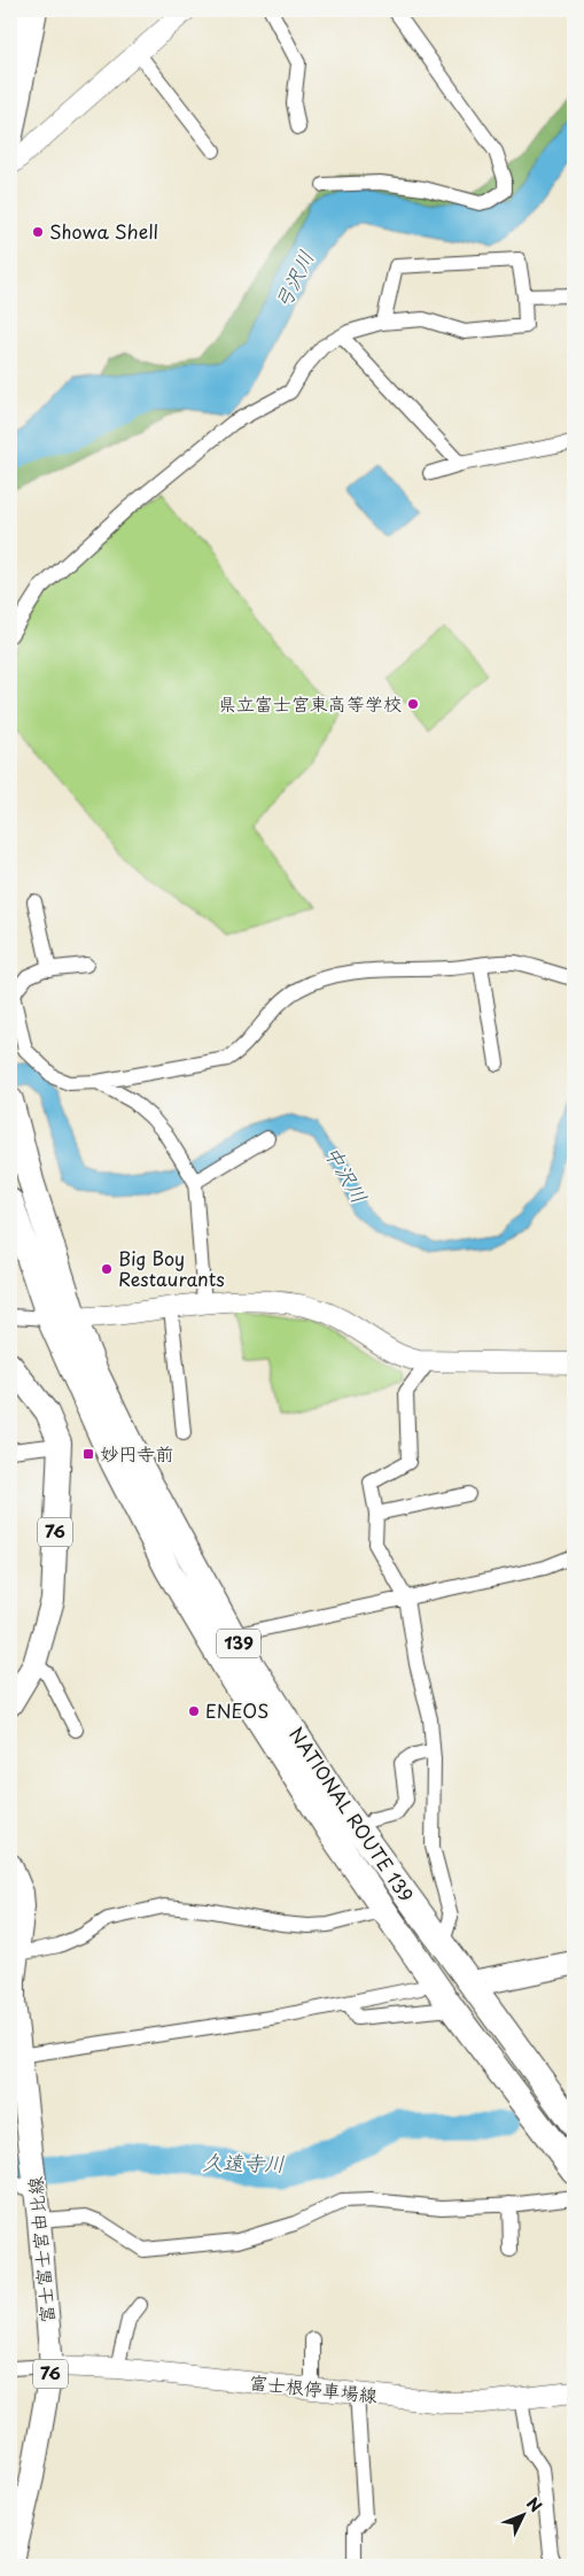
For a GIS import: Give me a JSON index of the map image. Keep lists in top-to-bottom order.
{
  "streets": {
    "highway": ["139", "NATIONAL ROUTE 139"],
    "main road": ["76", "富士富士宮由比線"],
    "street": ["富士根停車場線"]
  },
  "crossings": [
    ["富士富士宮由比線", "富士根停車場線"]
  ],
  "water": ["弓沢川", "中沢川", "久遠寺川"],
  "places": {
    "other": [
      "Showa Shell",
      "県立富士宮東高等学校",
      "Big Boy Restaurants",
      "ENEOS"
    ],
    "transit": ["妙円寺前"]
  },
  "north": "top right"
}
